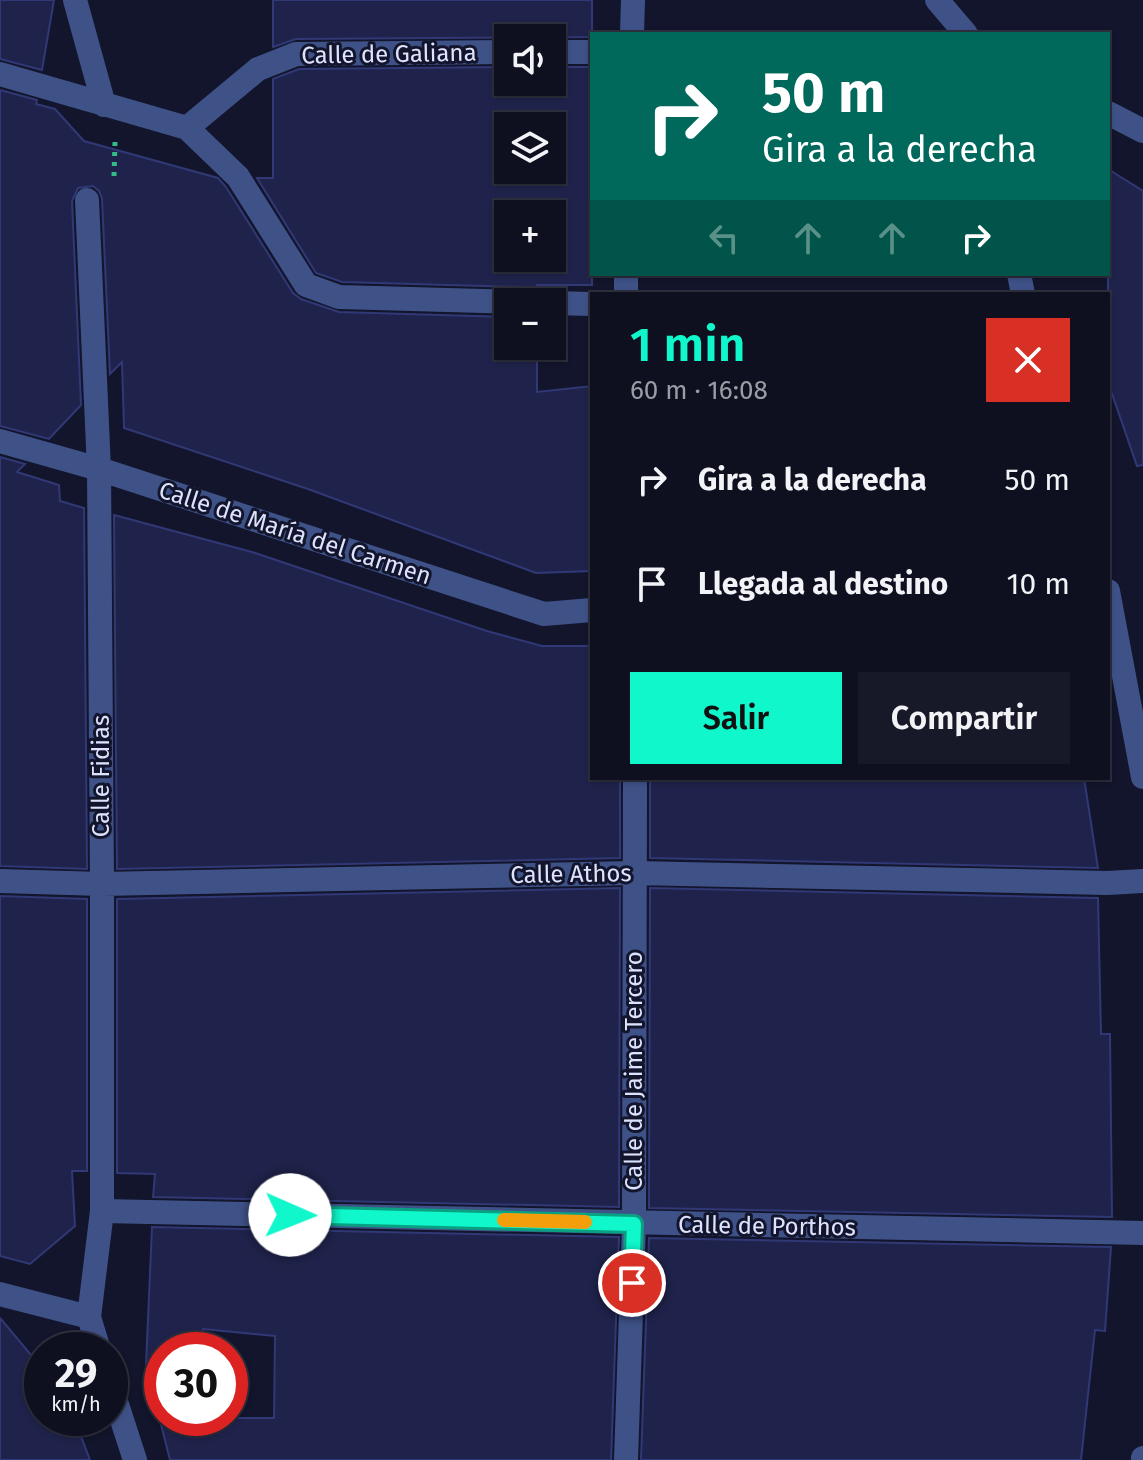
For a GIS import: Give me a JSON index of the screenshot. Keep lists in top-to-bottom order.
{
  "streets": {
    "street": [
      "Calle de Galiana",
      "Calle de María del Carmen",
      "Calle Fidias",
      "Calle Athos",
      "Calle de Jaime Tercero",
      "Calle de Porthos"
    ]
  },
  "crossings": [
    ["Calle de María del Carmen", "Calle Fidias"],
    ["Calle Fidias", "Calle Athos"],
    ["Calle Fidias", "Calle de Porthos"],
    ["Calle Athos", "Calle de Jaime Tercero"],
    ["Calle de Jaime Tercero", "Calle de Porthos"]
  ],
  "page": {
    "map_buttons": ["+", "−"],
    "turn": ["50 m", "Gira a la derecha"],
    "heading": ["1 min", "60 m · 16:08"],
    "list": [
      {
        "name": "Gira a la derecha",
        "value": "50 m"
      },
      {
        "name": "Llegada al destino",
        "value": "10 m"
      }
    ],
    "buttons": ["Salir", "Compartir"],
    "speed": "29 km/h",
    "limit": "30"
  }
}
